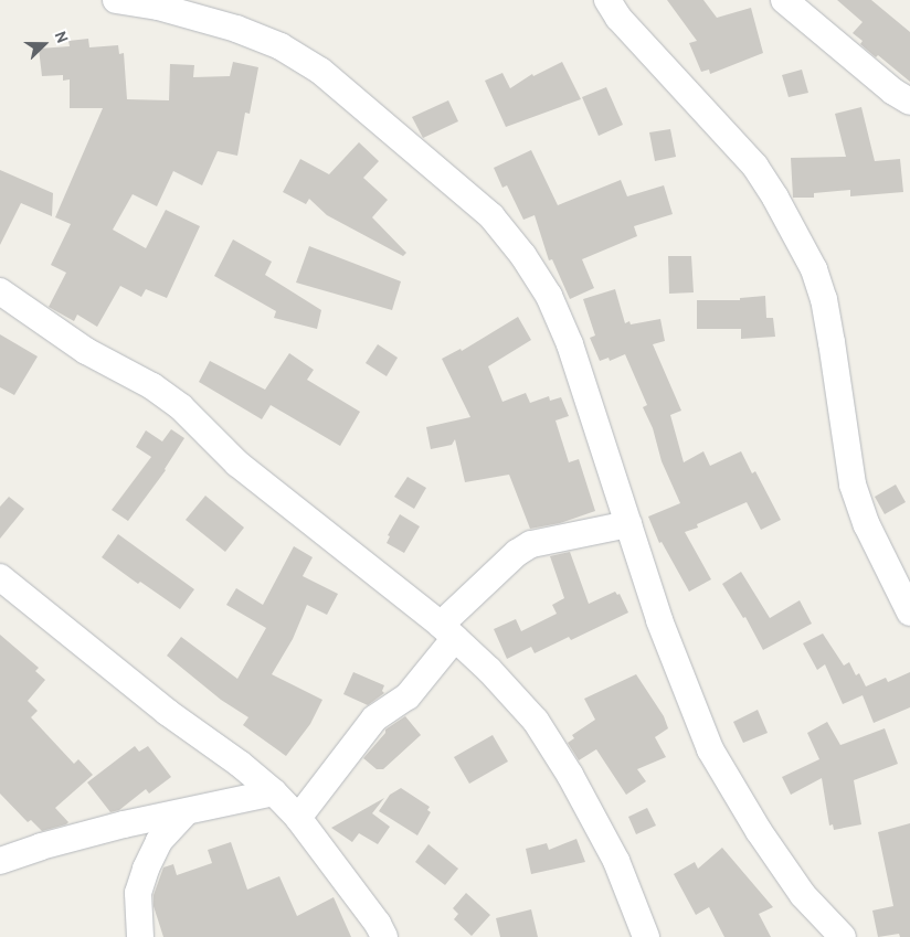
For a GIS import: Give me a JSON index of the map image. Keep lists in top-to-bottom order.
{
  "north": "right"
}
